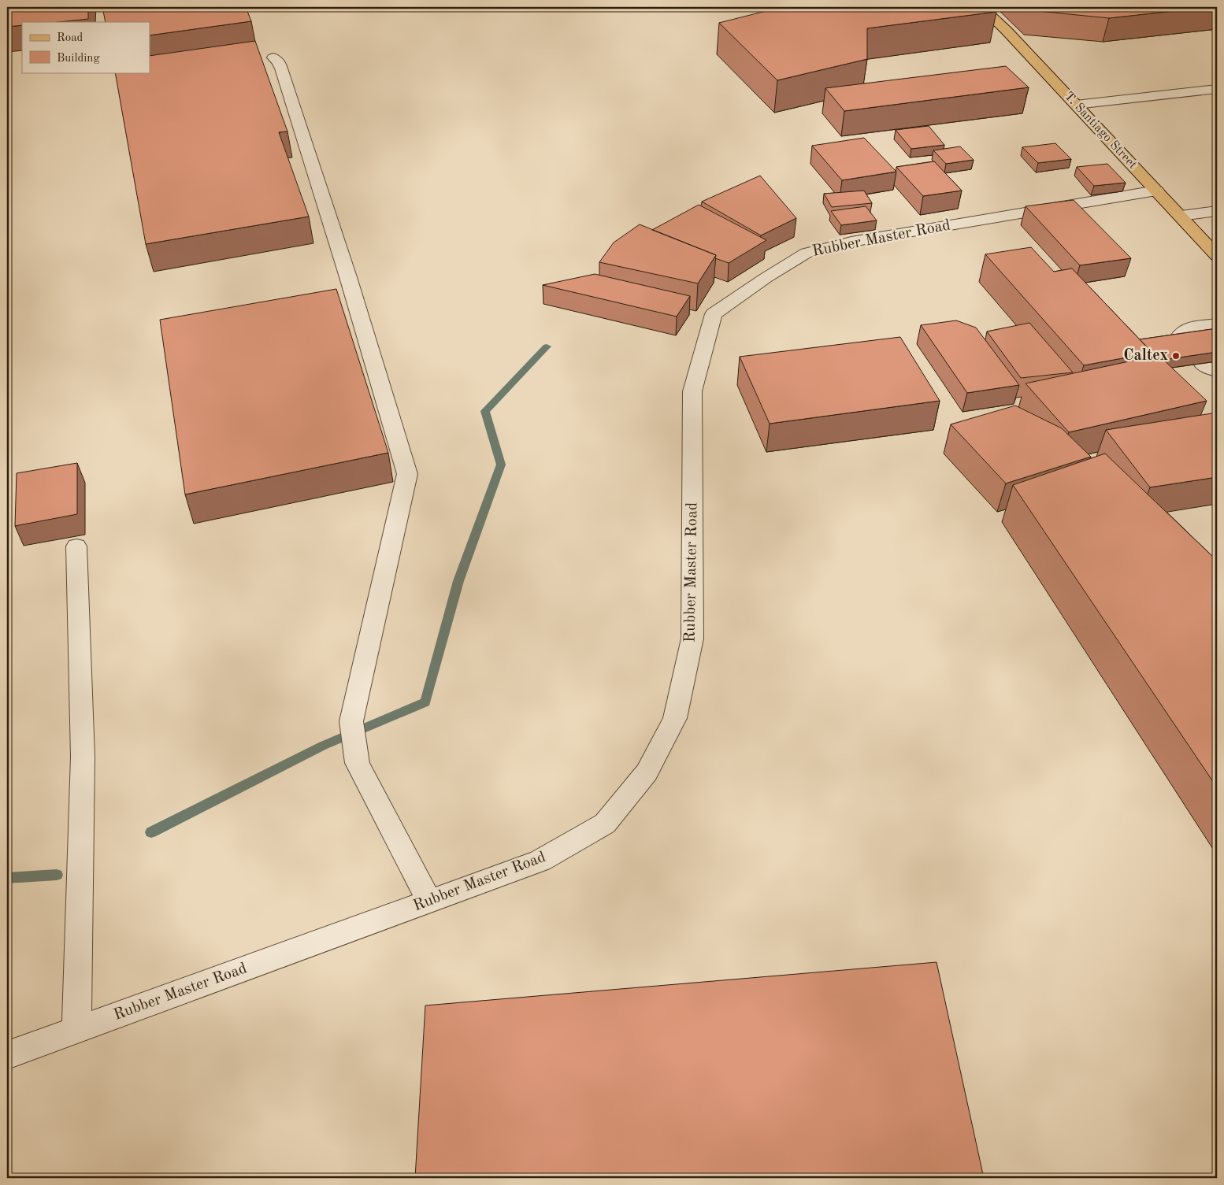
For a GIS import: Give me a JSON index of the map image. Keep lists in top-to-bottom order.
{
  "streets": {
    "main road": ["T. Santiago Street"],
    "street": ["Rubber Master Road"]
  },
  "crossings": [
    ["T. Santiago Street", "Rubber Master Road"]
  ],
  "places": ["Caltex"],
  "legend": ["Road", "Building"]
}
